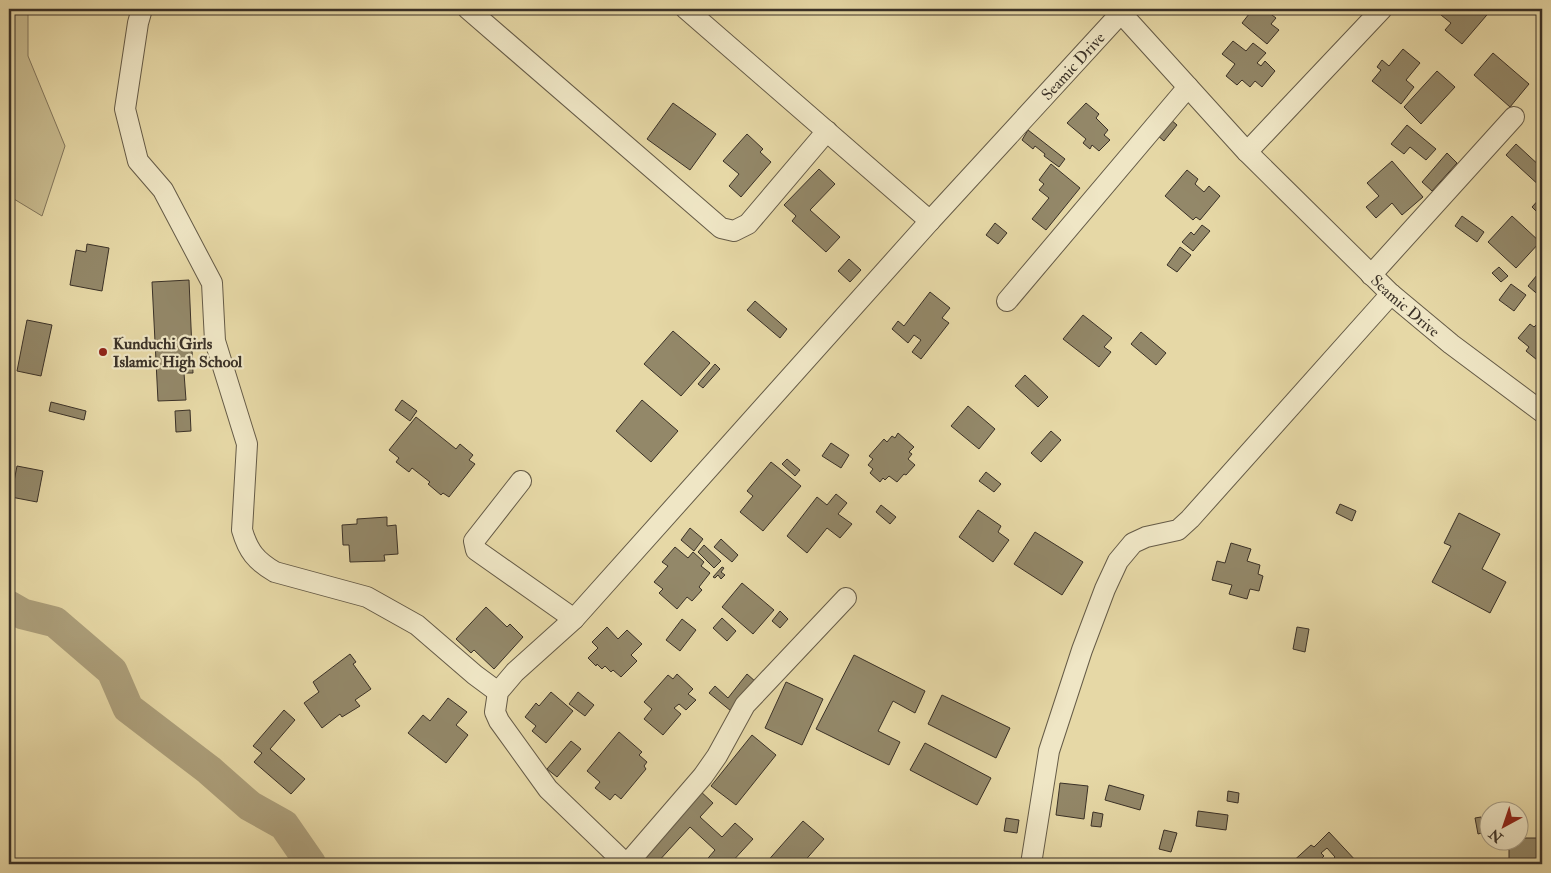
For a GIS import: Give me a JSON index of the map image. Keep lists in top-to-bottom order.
{
  "streets": {
    "street": ["Seamic Drive"]
  },
  "places": ["Kunduchi Girls Islamic High School"],
  "north": "bottom left"
}
